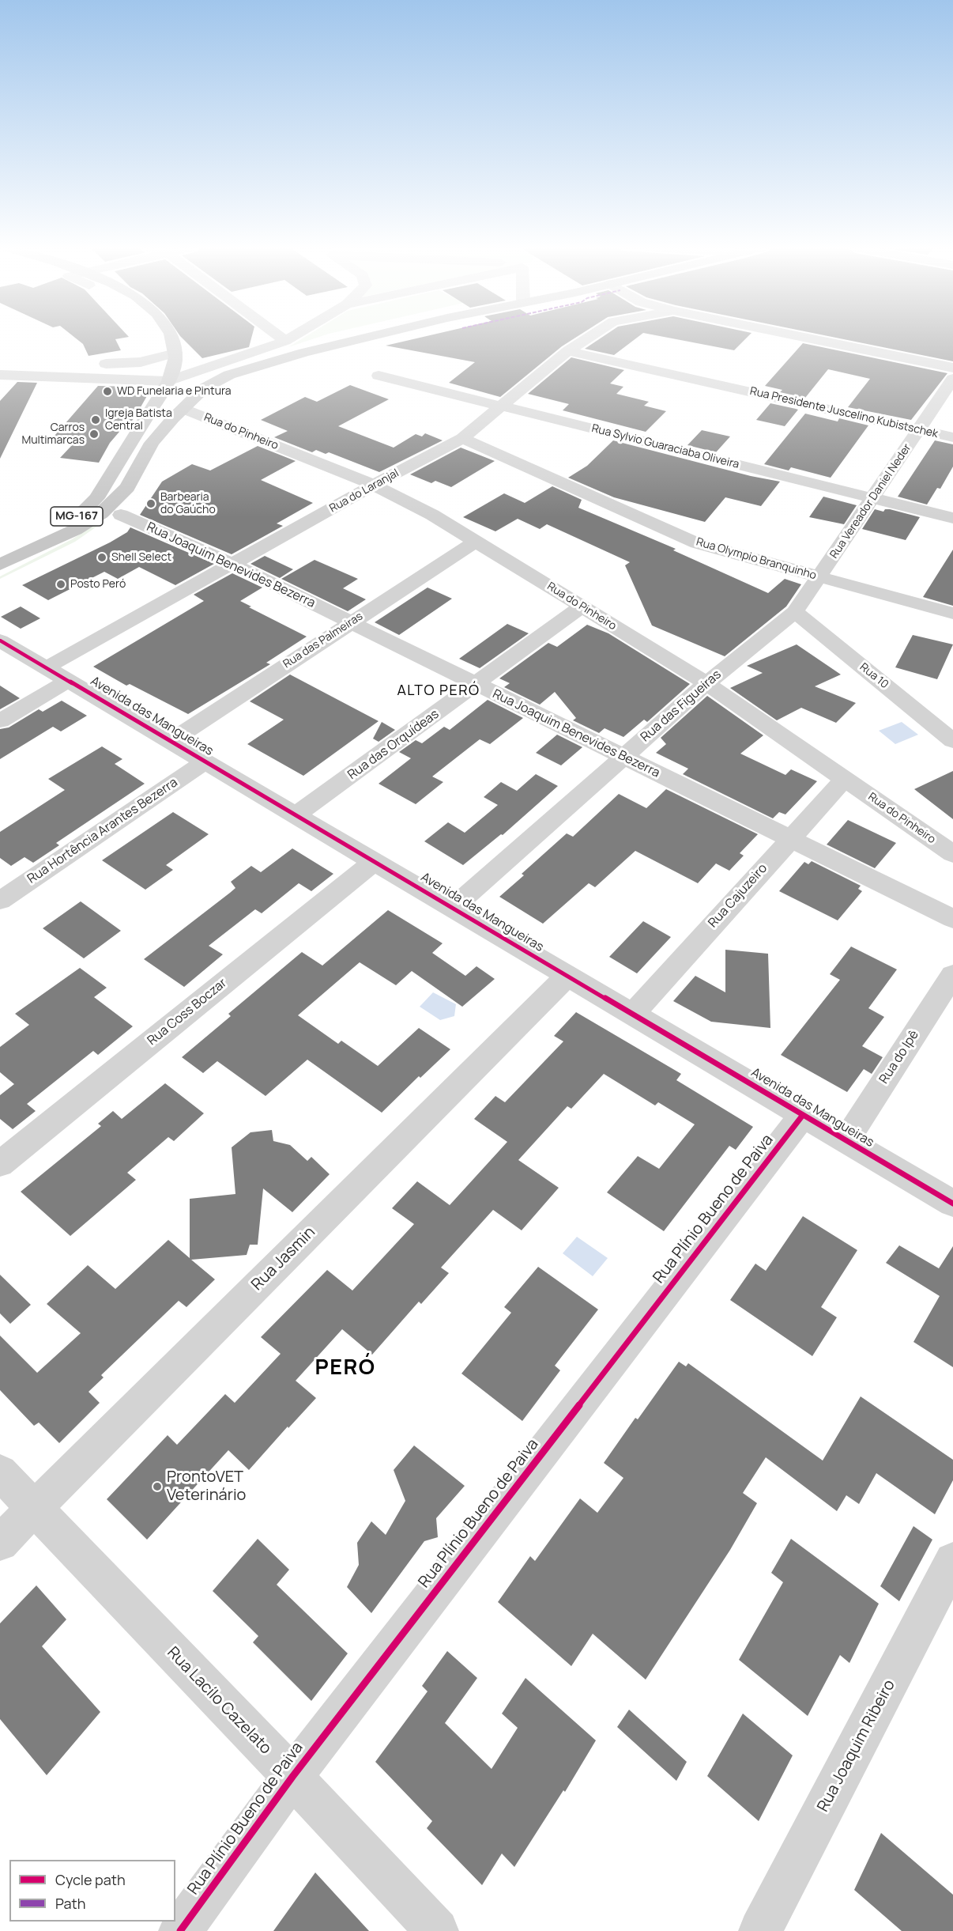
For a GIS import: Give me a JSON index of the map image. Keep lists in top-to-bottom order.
{
  "streets": {
    "main road": ["MG-167"],
    "street": [
      "Rua Presidente Juscelino Kubistschek",
      "Rua do Pinheiro",
      "Rua Sylvio Guaraciaba Oliveira",
      "Rua do Laranjal",
      "Rua Vereador Daniel Neder",
      "Rua Olympio Branquinho",
      "Rua Joaquim Benevides Bezerra",
      "Rua das Palmeiras",
      "Rua 10",
      "Rua das Figueiras",
      "Avenida das Mangueiras",
      "Rua das Orquídeas",
      "Rua Hortência Arantes Bezerra",
      "Rua Cajuzeiro",
      "Rua Coss Boczar",
      "Rua do Ipê",
      "Rua Plínio Bueno de Paiva",
      "Rua Jasmin",
      "Rua Lacílo Cazelato",
      "Rua Joaquim Ribeiro"
    ]
  },
  "crossings": [
    ["Rua Presidente Juscelino Kubistschek", "Rua do Laranjal"],
    ["Rua Presidente Juscelino Kubistschek", "Rua Vereador Daniel Neder"],
    ["Rua do Pinheiro", "Rua do Laranjal"],
    ["Rua do Pinheiro", "Rua das Palmeiras"],
    ["Rua do Pinheiro", "Rua das Figueiras"],
    ["Rua do Pinheiro", "Rua das Orquídeas"],
    ["Rua do Pinheiro", "Rua Cajuzeiro"],
    ["Rua Sylvio Guaraciaba Oliveira", "Rua do Laranjal"],
    ["Rua Sylvio Guaraciaba Oliveira", "Rua Vereador Daniel Neder"],
    ["Rua do Laranjal", "Rua Olympio Branquinho"],
    ["Rua do Laranjal", "Rua Joaquim Benevides Bezerra"],
    ["Rua do Laranjal", "Avenida das Mangueiras"],
    ["Rua Vereador Daniel Neder", "Rua Olympio Branquinho"],
    ["Rua Vereador Daniel Neder", "Rua das Figueiras"],
    ["MG-167", "Rua Joaquim Benevides Bezerra"],
    ["Rua Olympio Branquinho", "Rua das Figueiras"],
    ["Rua Joaquim Benevides Bezerra", "Rua das Palmeiras"],
    ["Rua Joaquim Benevides Bezerra", "Rua das Figueiras"],
    ["Rua Joaquim Benevides Bezerra", "Rua das Orquídeas"],
    ["Rua Joaquim Benevides Bezerra", "Rua Cajuzeiro"],
    ["Rua das Palmeiras", "Avenida das Mangueiras"],
    ["Rua 10", "Rua das Figueiras"],
    ["Rua das Figueiras", "Avenida das Mangueiras"],
    ["Avenida das Mangueiras", "Rua das Orquídeas"],
    ["Avenida das Mangueiras", "Rua Hortência Arantes Bezerra"],
    ["Avenida das Mangueiras", "Rua Cajuzeiro"],
    ["Avenida das Mangueiras", "Rua Coss Boczar"],
    ["Avenida das Mangueiras", "Rua do Ipê"],
    ["Avenida das Mangueiras", "Rua Plínio Bueno de Paiva"],
    ["Avenida das Mangueiras", "Rua Jasmin"],
    ["Rua Plínio Bueno de Paiva", "Rua Lacílo Cazelato"],
    ["Rua Jasmin", "Rua Lacílo Cazelato"]
  ],
  "districts": ["ALTO PERÓ", "PERÓ"],
  "places": [
    "WD Funelaria e Pintura",
    "Igreja Batista Central",
    "Carros Multimarcas",
    "Barbearia do Gaúcho",
    "Shell Select",
    "Posto Peró",
    "ProntoVET Veterinário"
  ],
  "legend": ["Cycle path", "Path"]
}
